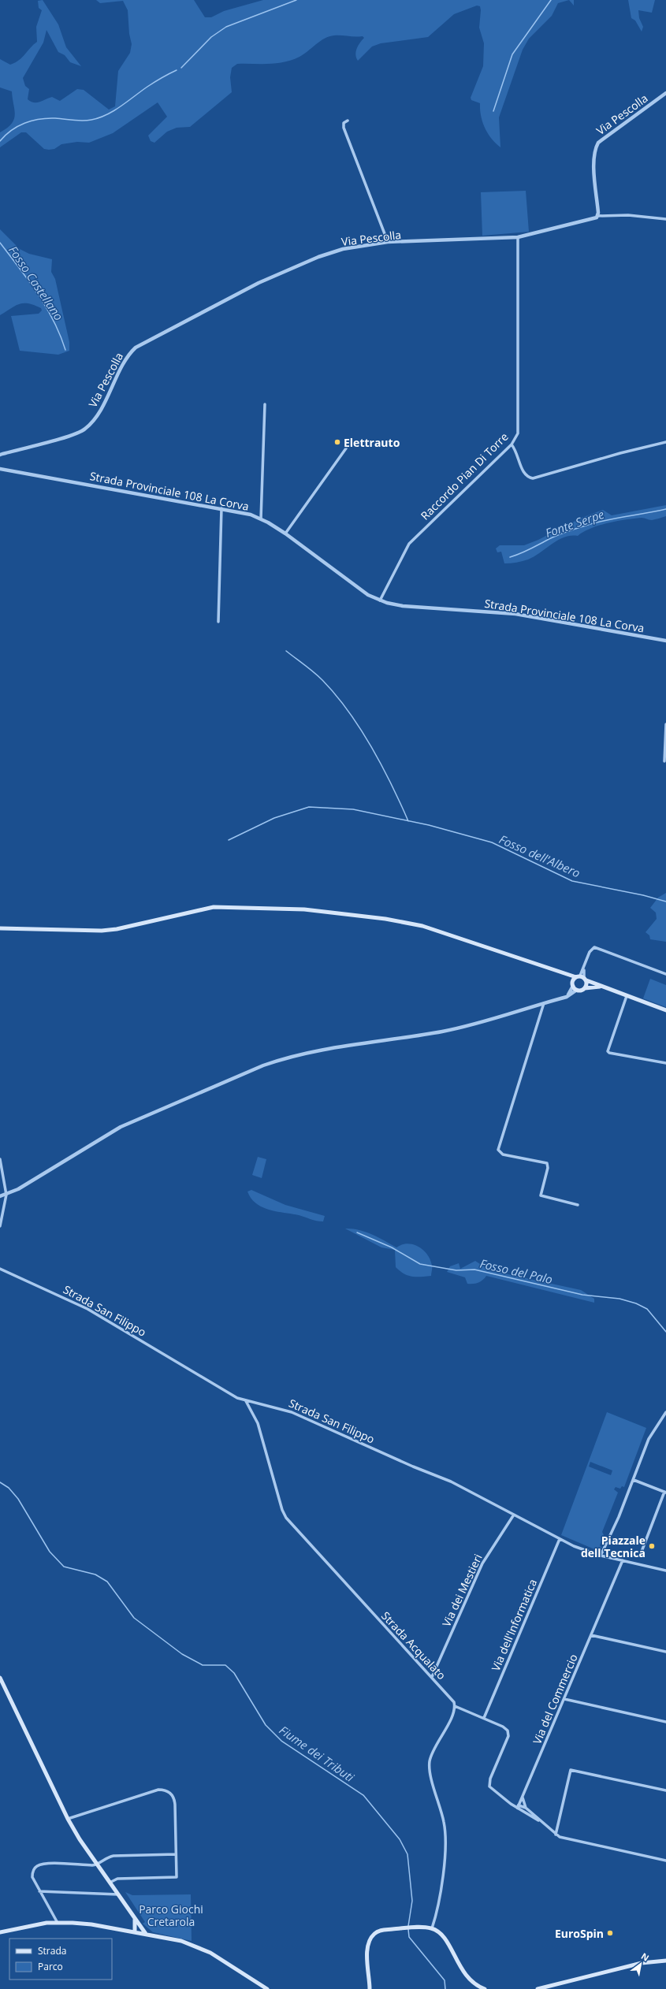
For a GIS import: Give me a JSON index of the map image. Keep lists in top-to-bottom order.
{
  "streets": {
    "street": [
      "Via Pescolla",
      "Raccordo Pian Di Torre",
      "Strada Provinciale 108 La Corva",
      "Strada San Filippo",
      "Via dei Mestieri",
      "Via dell'Informatica",
      "Strada Acqualato",
      "Via del Commercio"
    ]
  },
  "crossings": [
    ["Via Pescolla", "Raccordo Pian Di Torre"],
    ["Raccordo Pian Di Torre", "Strada Provinciale 108 La Corva"],
    ["Strada San Filippo", "Via dei Mestieri"],
    ["Strada San Filippo", "Via dell'Informatica"],
    ["Strada San Filippo", "Strada Acqualato"],
    ["Strada San Filippo", "Via del Commercio"],
    ["Via dei Mestieri", "Strada Acqualato"]
  ],
  "water": [
    "Fosso Castellano",
    "Fonte Serpe",
    "Fosso dell'Albero",
    "Fosso del Palo",
    "Fiume dei Tributi"
  ],
  "parks": ["Parco Giochi Cretarola"],
  "places": ["Elettrauto", "Piazzale dell Tecnica", "EuroSpin"],
  "legend": ["Strada", "Parco"],
  "north": "top right"
}
